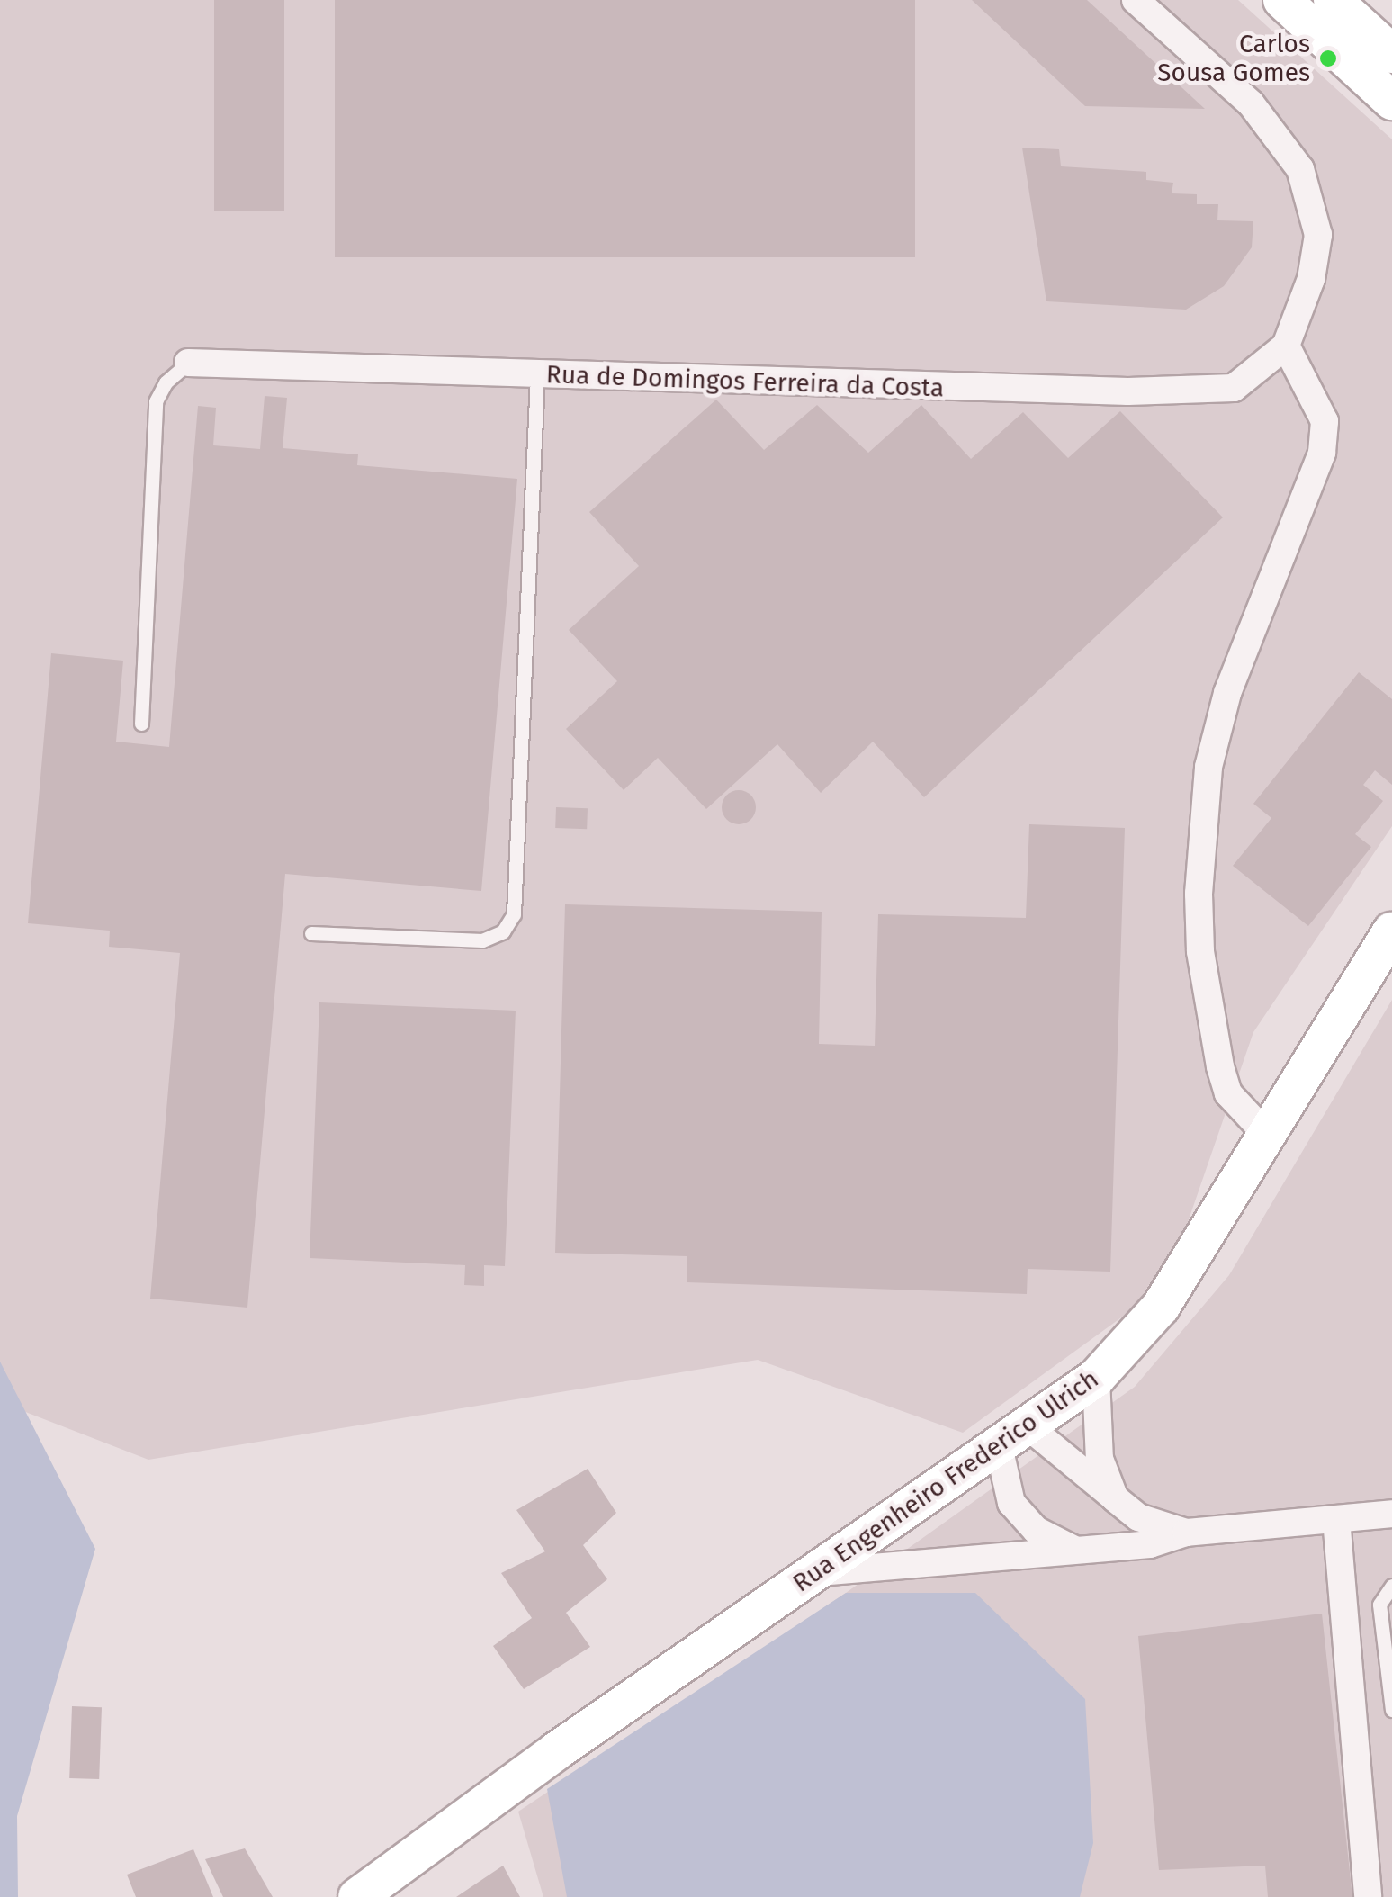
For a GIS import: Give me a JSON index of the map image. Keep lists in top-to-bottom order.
{
  "streets": {
    "main road": ["Rua Engenheiro Frederico Ulrich"],
    "street": ["Rua de Domingos Ferreira da Costa"]
  },
  "places": ["Carlos Sousa Gomes"]
}
